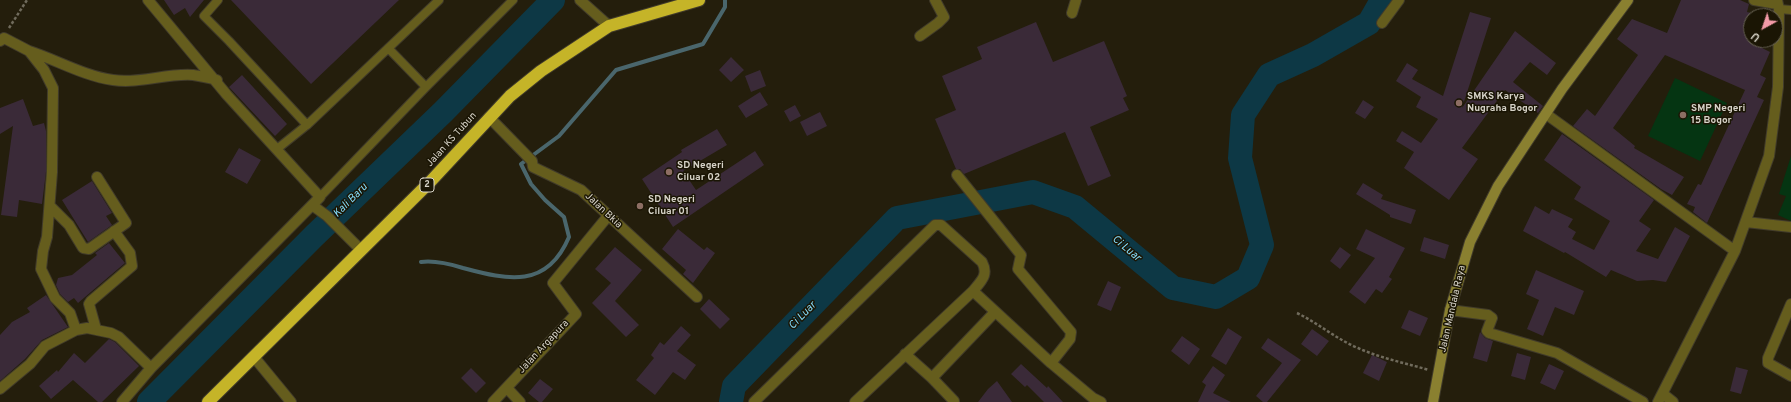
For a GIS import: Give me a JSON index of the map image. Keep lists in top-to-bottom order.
{
  "streets": {
    "highway": ["Jalan KS Tubun", "2"],
    "street": ["Jalan Bkia", "Jalan Mandala Raya", "Jalan Argapura"]
  },
  "crossings": [
    ["Jalan KS Tubun", "Jalan Bkia"],
    ["Jalan Bkia", "Jalan Argapura"]
  ],
  "water": ["Kali Baru", "Ci Luar"],
  "places": [
    "SMKS Karya Nugraha Bogor",
    "SMP Negeri 15 Bogor",
    "SD Negeri Ciluar 02",
    "SD Negeri Ciluar 01"
  ],
  "north": "bottom left"
}
